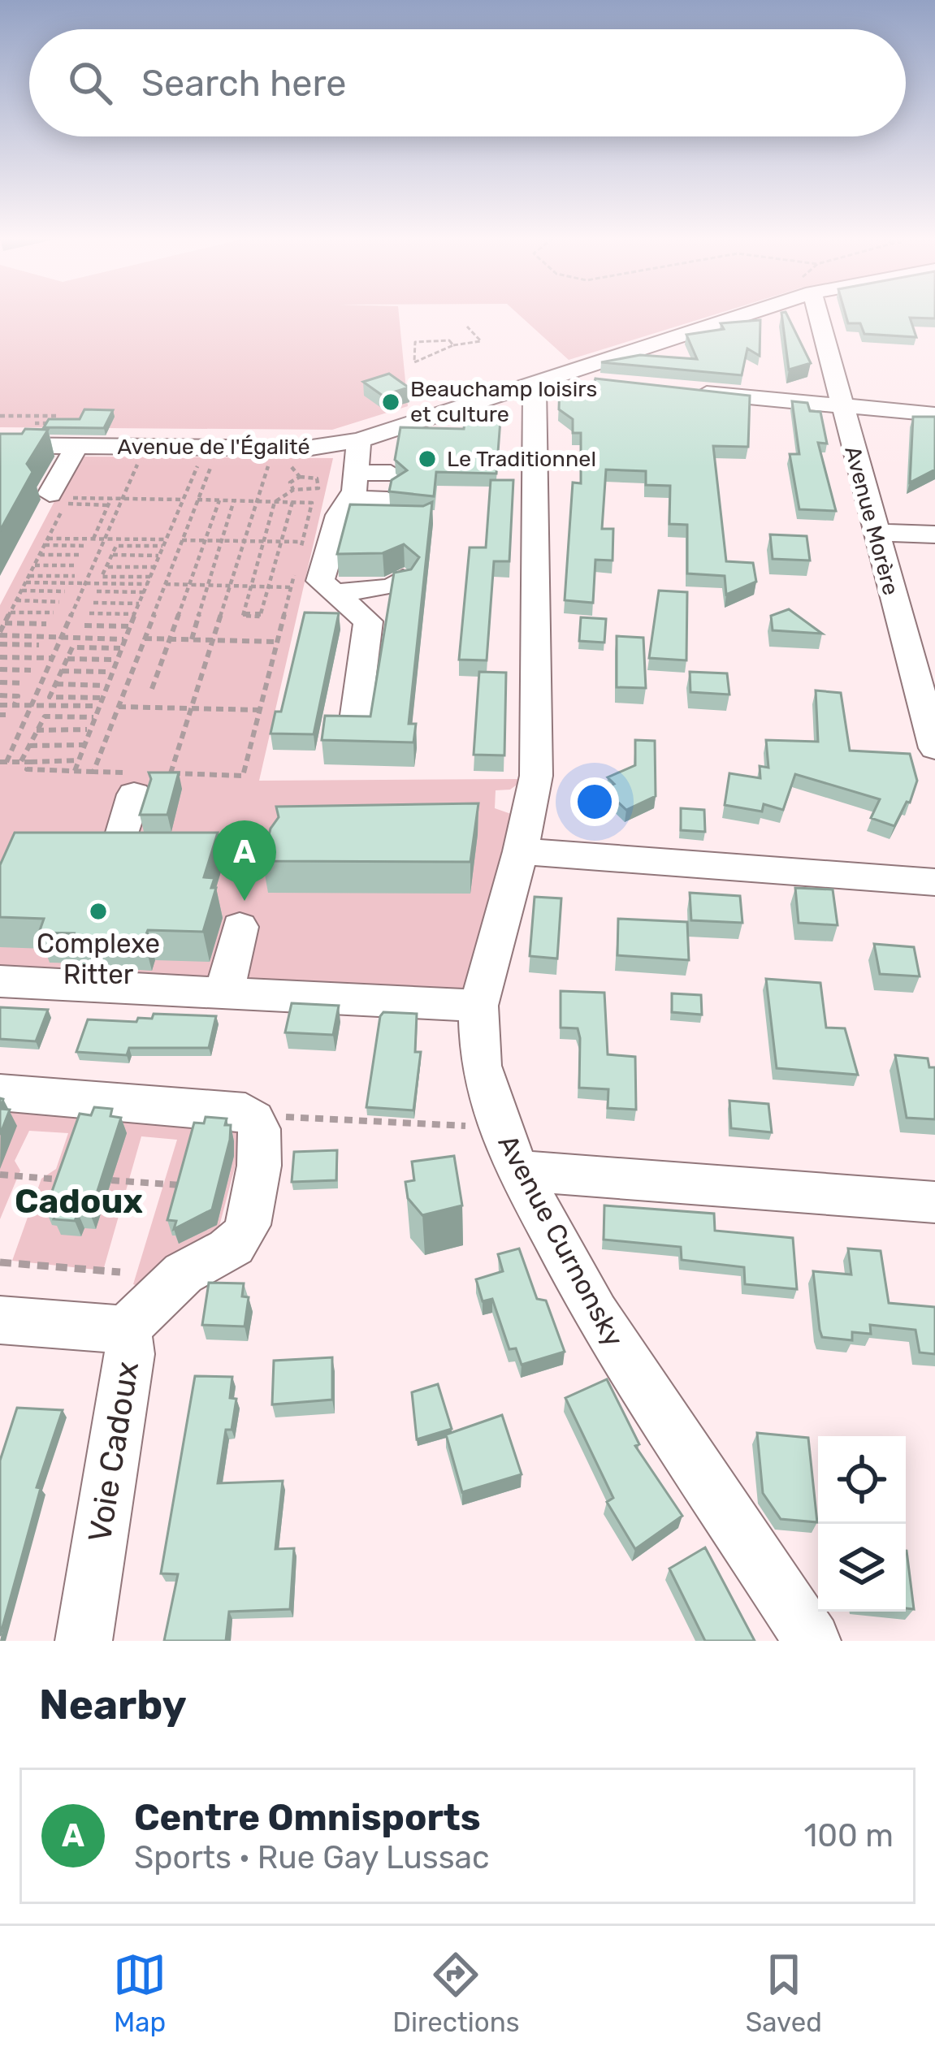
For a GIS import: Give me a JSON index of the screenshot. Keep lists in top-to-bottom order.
{
  "streets": {
    "street": [
      "Avenue de l'Égalité",
      "Avenue Morère",
      "Avenue Curnonsky",
      "Voie Cadoux"
    ]
  },
  "crossings": [
    ["Avenue de l'Égalité", "Avenue Curnonsky"]
  ],
  "districts": ["Cadoux"],
  "places": ["Beauchamp loisirs et culture", "Le Traditionnel", "Complexe Ritter"],
  "page": {
    "search": "Search here",
    "pins": "A",
    "heading": "Nearby",
    "list": [
      {
        "mark": "A",
        "name": "Centre Omnisports",
        "note": "Sports · Rue Gay Lussac",
        "value": "100 m"
      }
    ],
    "nav": ["Map", "Directions", "Saved"]
  }
}
